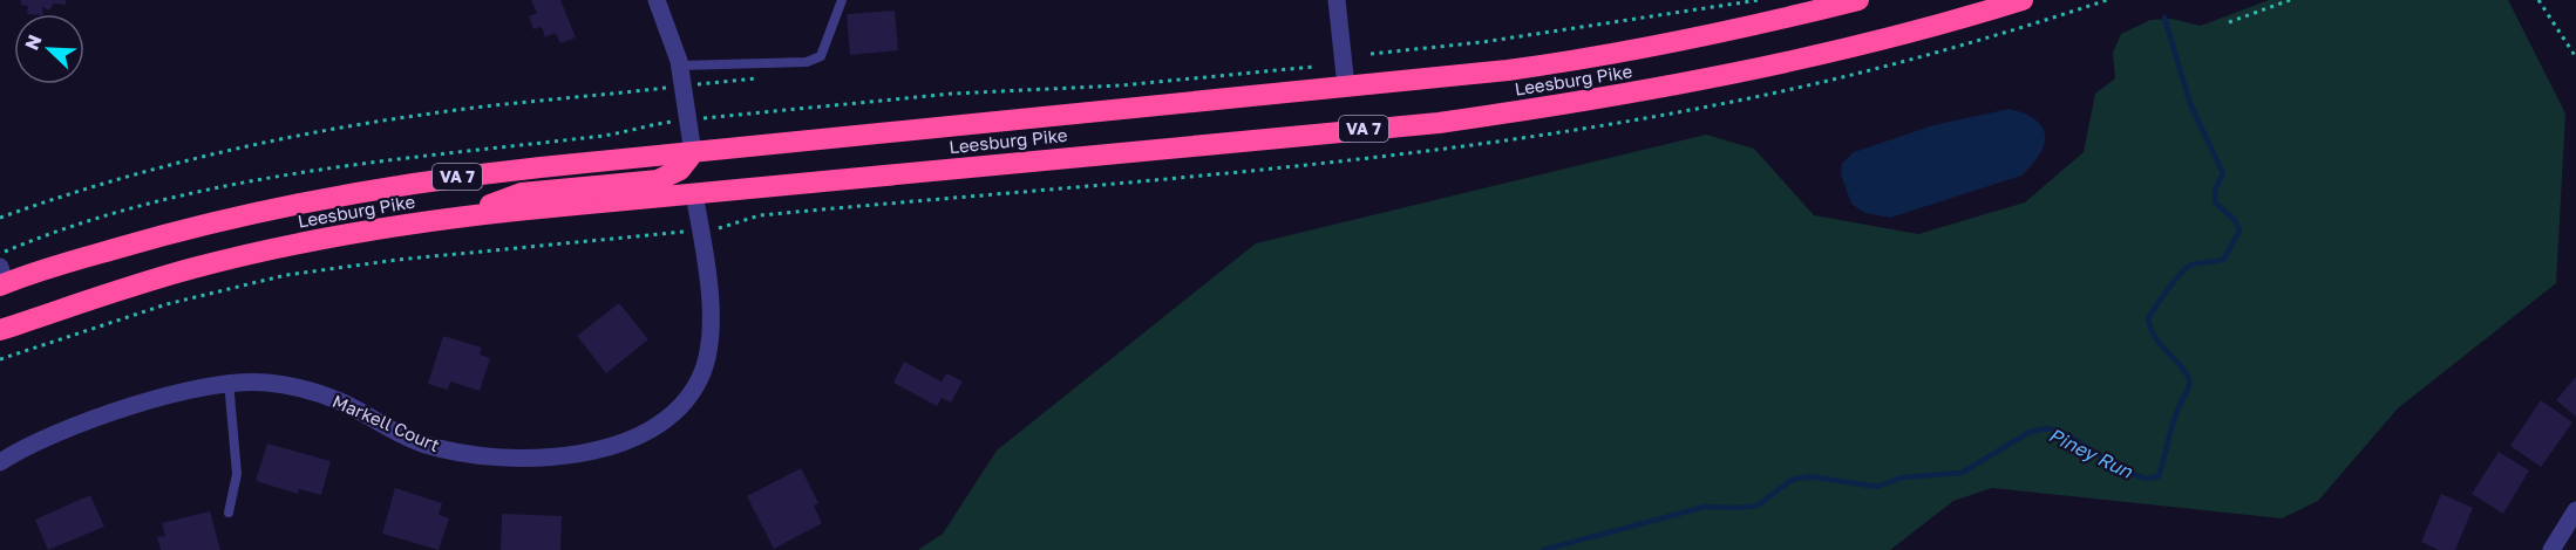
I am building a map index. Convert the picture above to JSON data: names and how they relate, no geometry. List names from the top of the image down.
{
  "streets": {
    "highway": ["Leesburg Pike", "VA 7"],
    "street": ["Markell Court"]
  },
  "crossings": [
    ["Leesburg Pike", "Markell Court"]
  ],
  "water": ["Piney Run"],
  "north": "top left"
}
